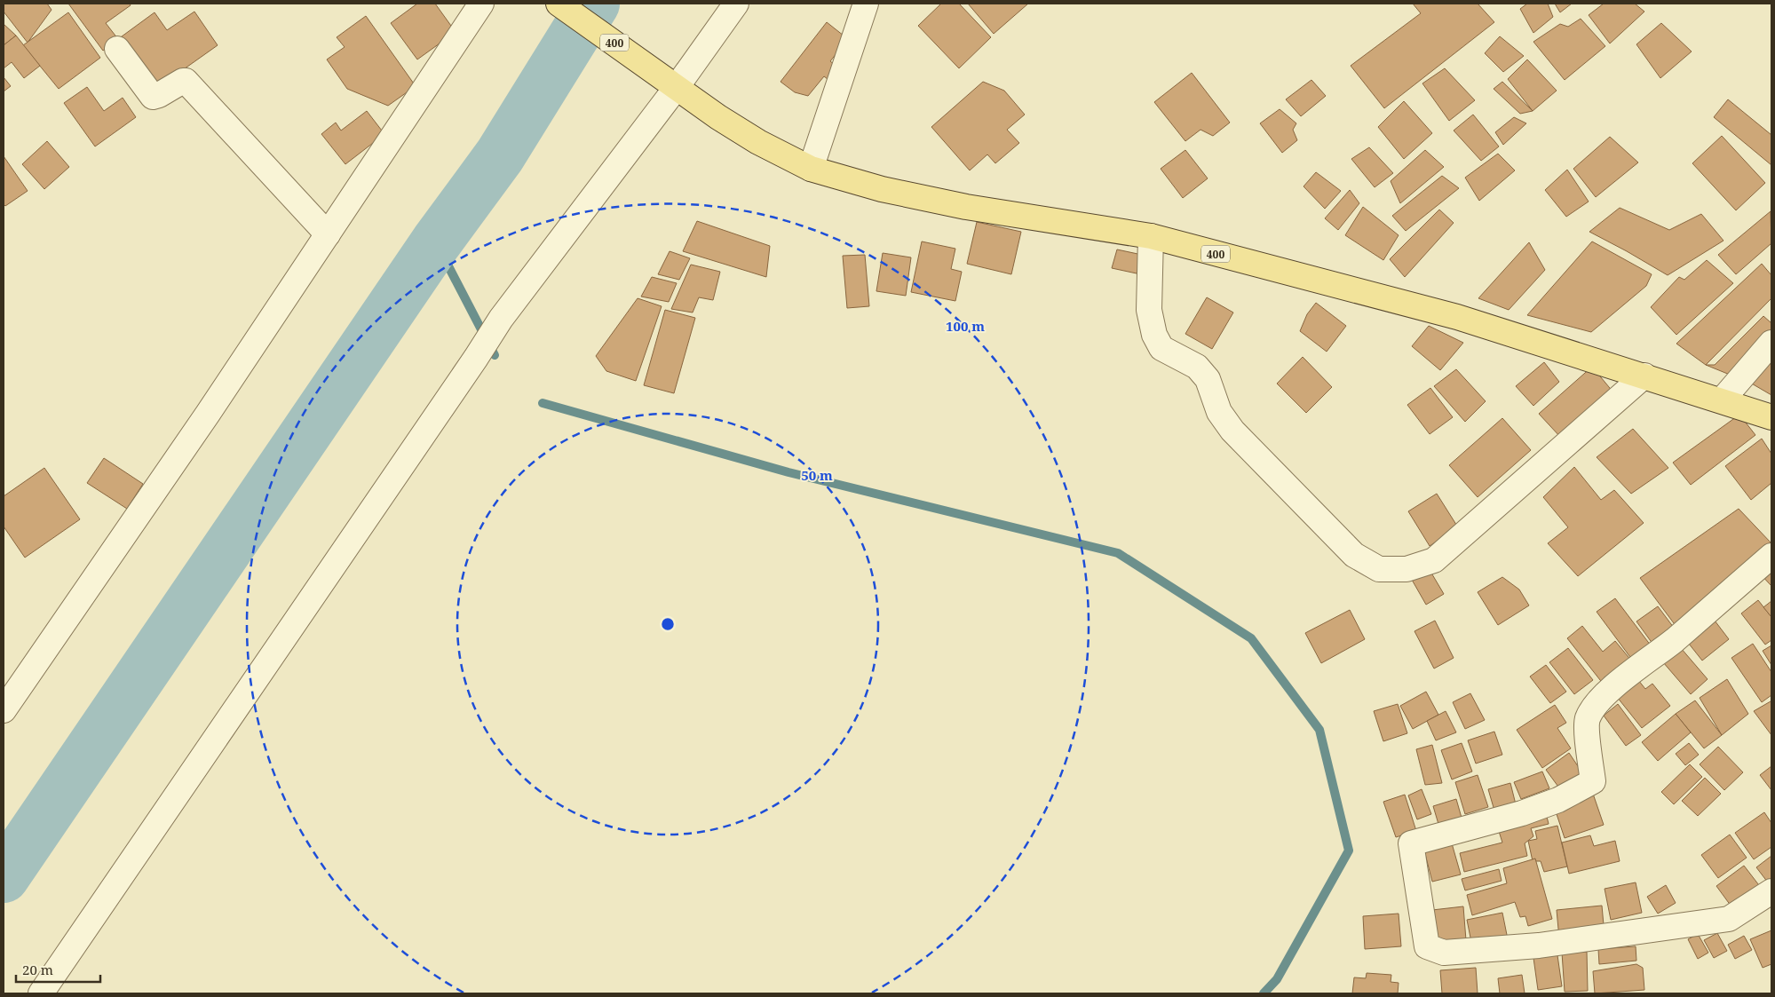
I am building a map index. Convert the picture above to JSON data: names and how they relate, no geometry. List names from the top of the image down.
{
  "streets": {
    "main road": ["400"]
  },
  "scale_bar": "20 m",
  "rings": ["100 m", "50 m"]
}
